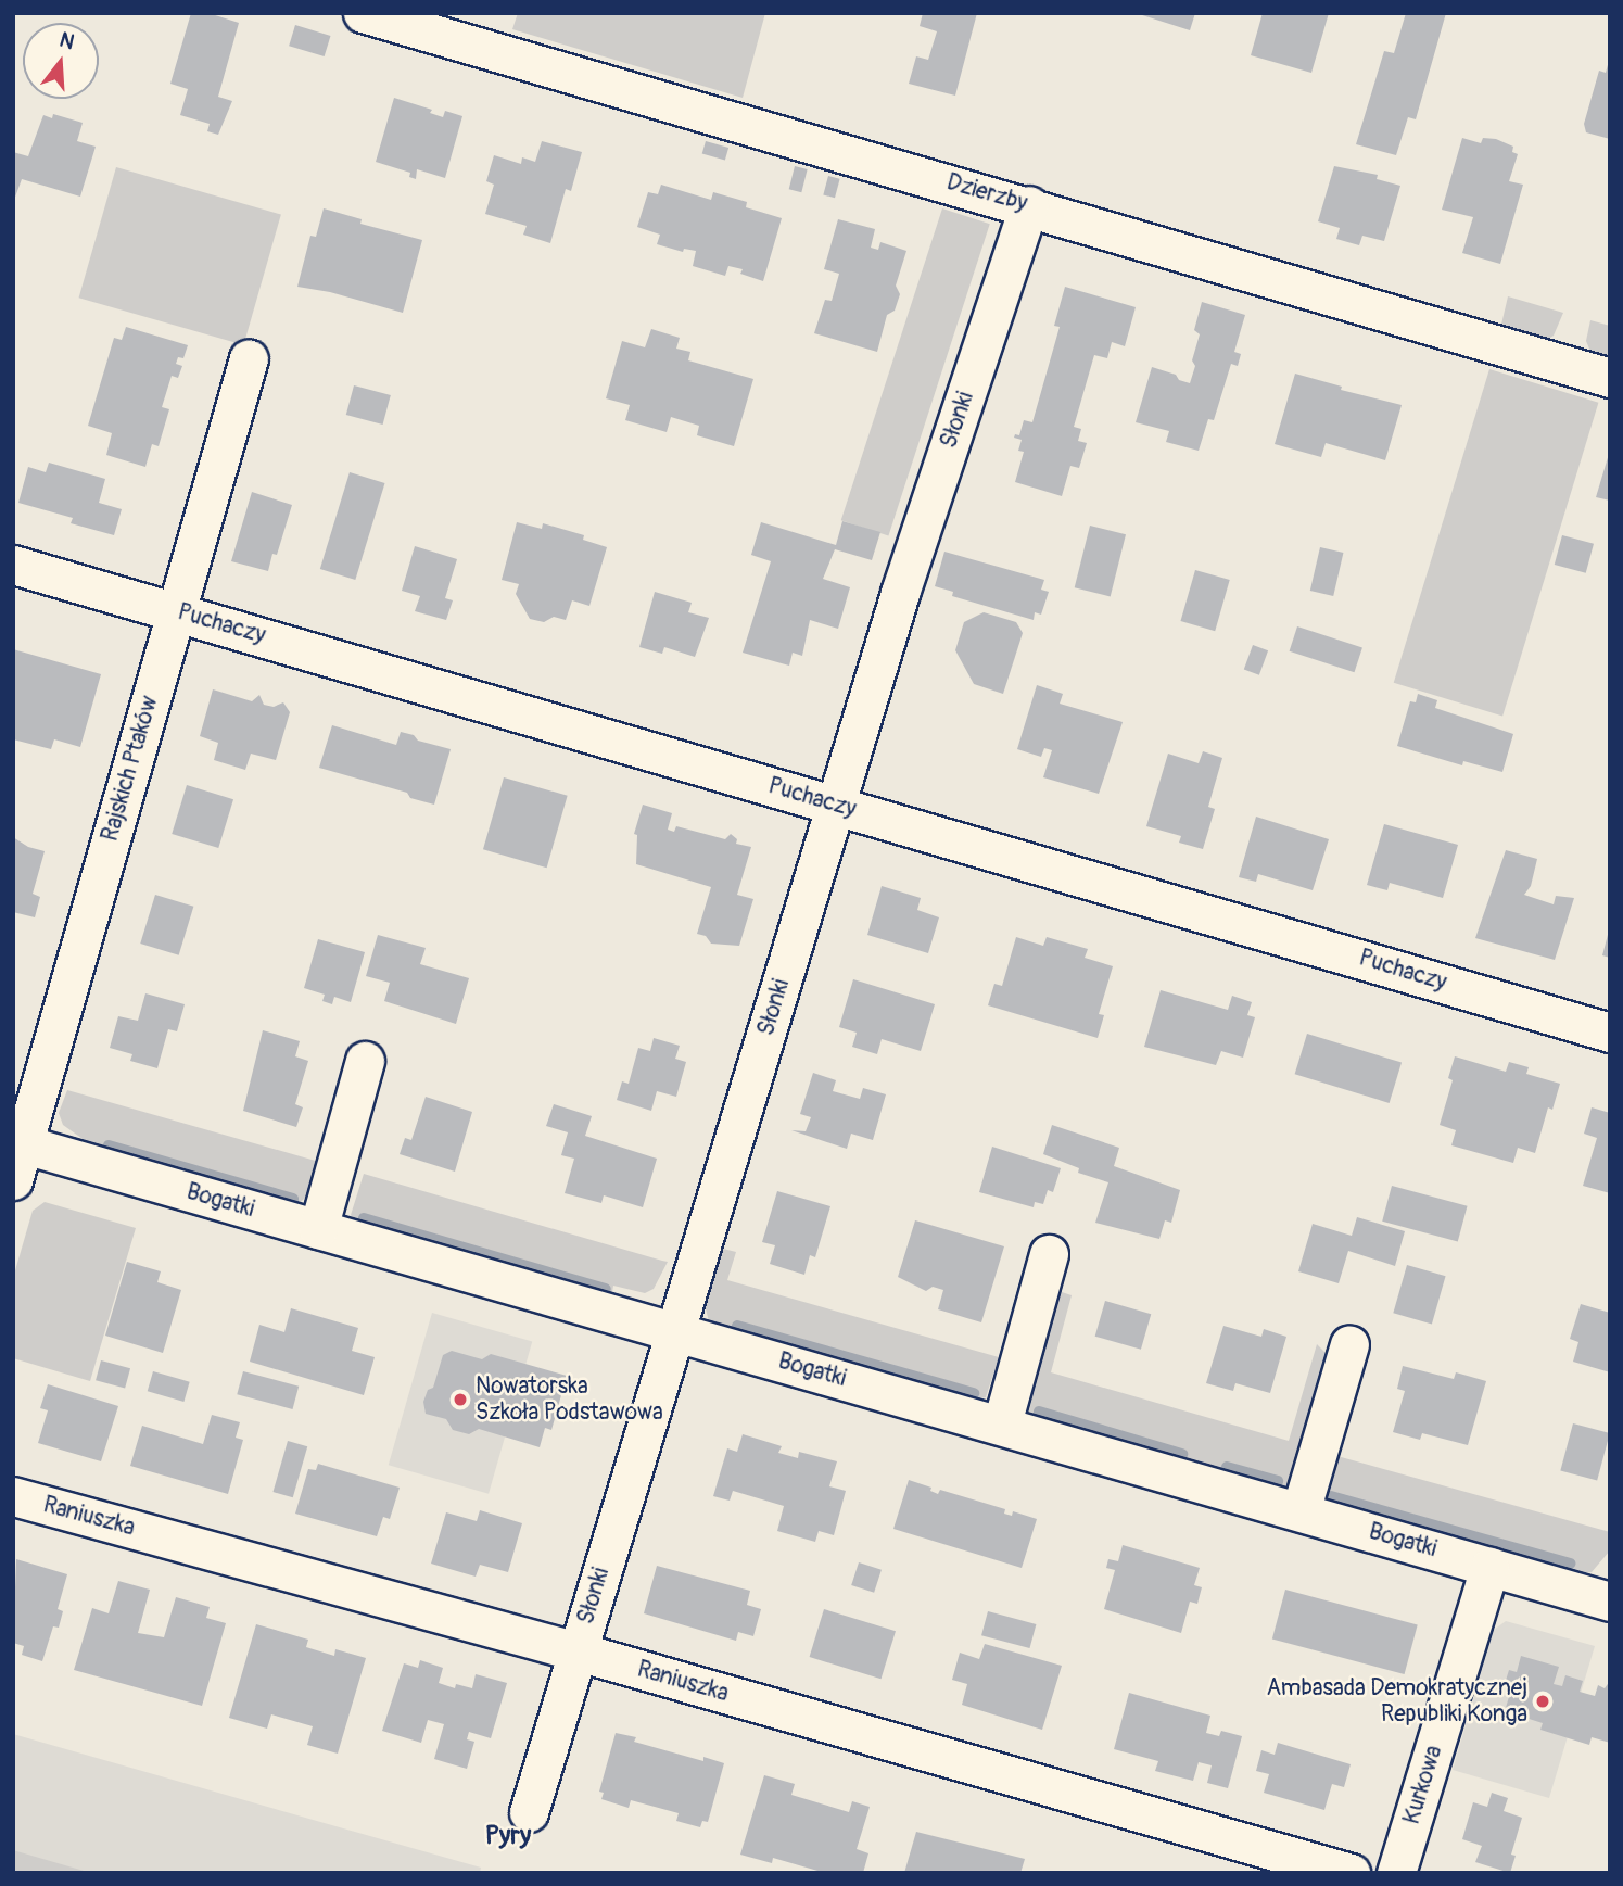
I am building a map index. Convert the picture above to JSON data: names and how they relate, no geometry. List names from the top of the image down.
{
  "streets": {
    "street": [
      "Dzierzby",
      "Słonki",
      "Puchaczy",
      "Rajskich Ptaków",
      "Bogatki",
      "Raniuszka",
      "Kurkowa"
    ]
  },
  "crossings": [
    ["Dzierzby", "Słonki"],
    ["Słonki", "Puchaczy"],
    ["Słonki", "Bogatki"],
    ["Słonki", "Raniuszka"],
    ["Puchaczy", "Rajskich Ptaków"],
    ["Rajskich Ptaków", "Bogatki"],
    ["Bogatki", "Kurkowa"]
  ],
  "districts": ["Pyry"],
  "places": ["Nowatorska Szkoła Podstawowa", "Ambasada Demokratycznej Republiki Konga"],
  "north": "top"
}
